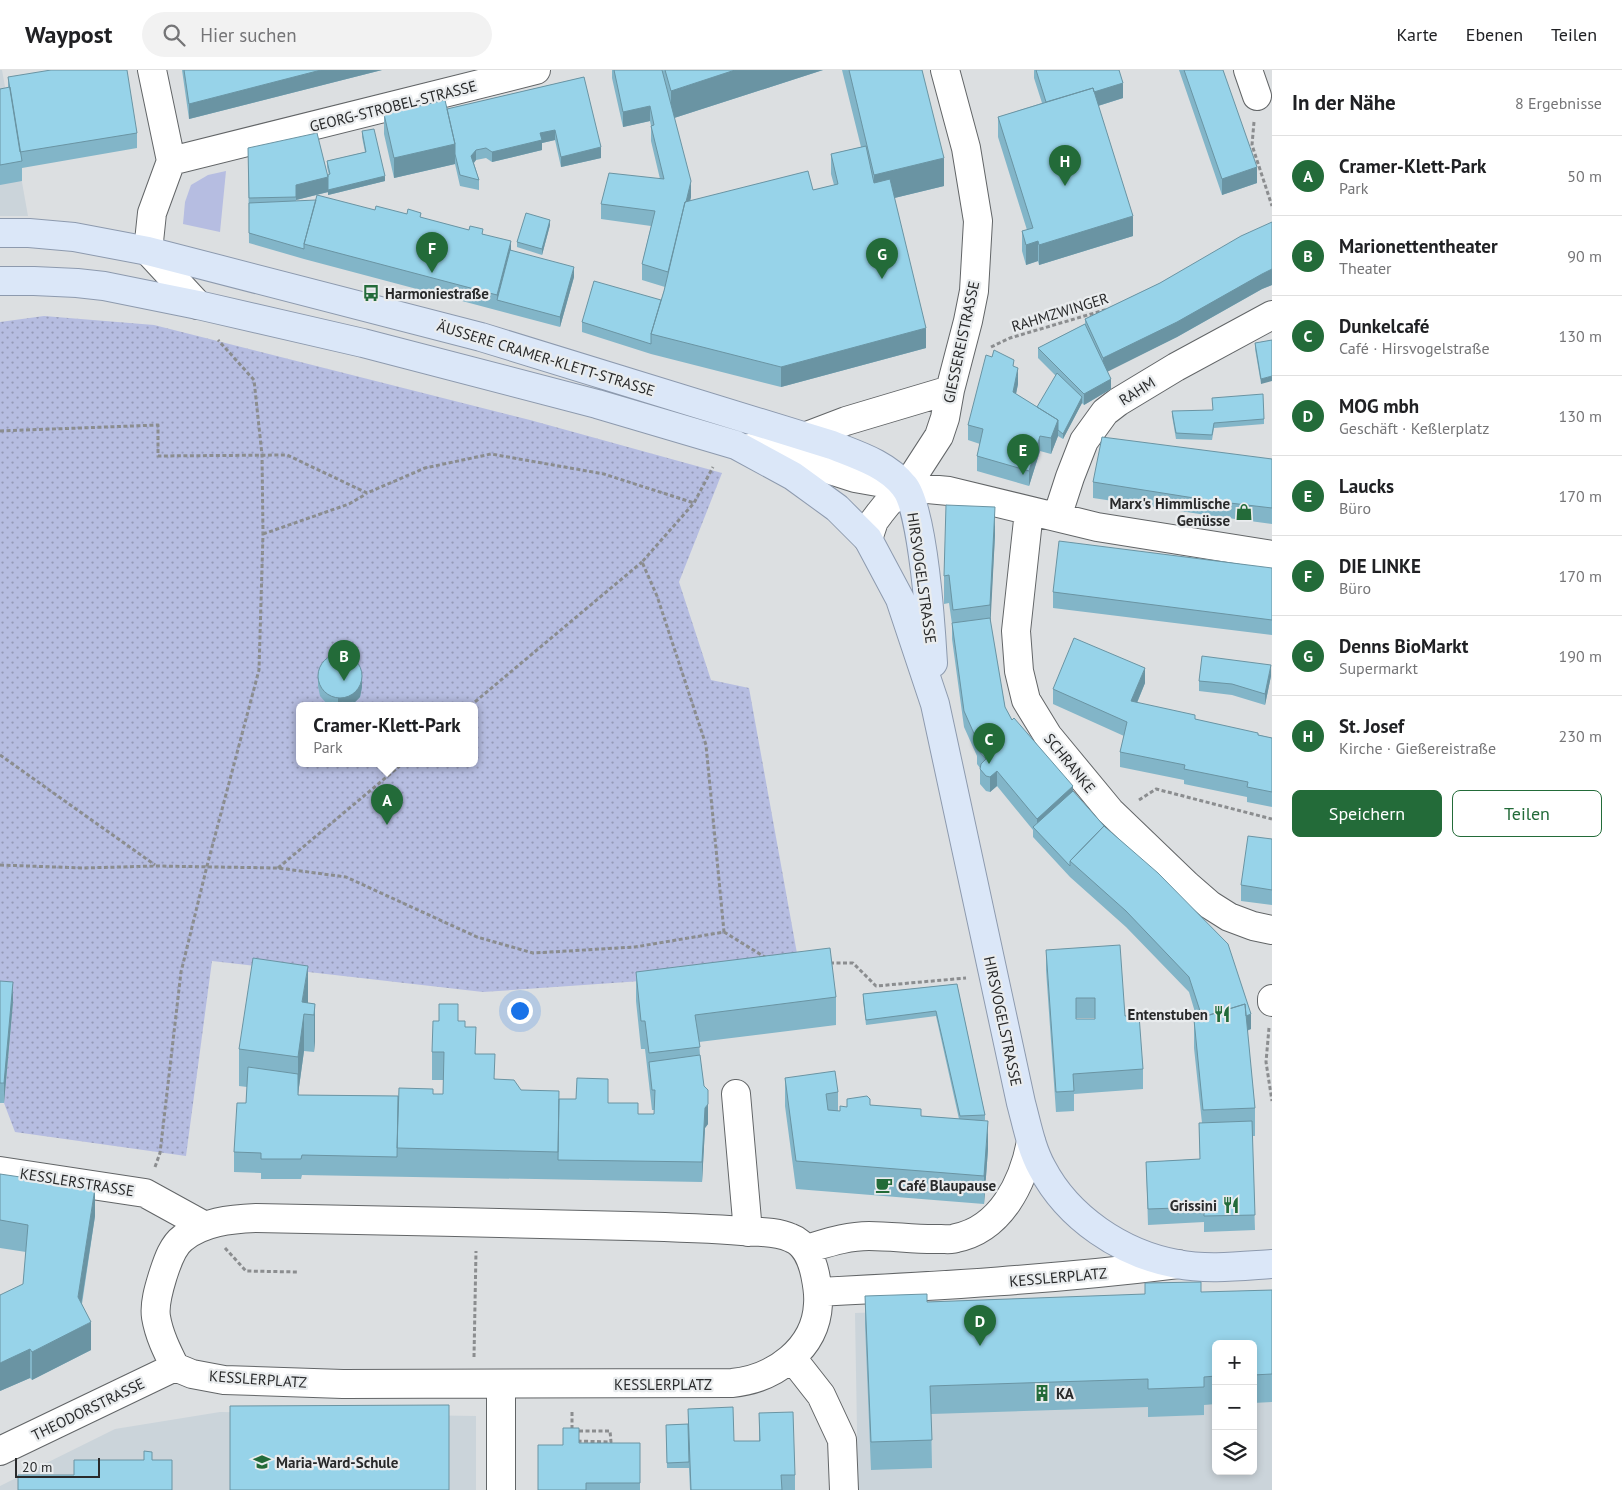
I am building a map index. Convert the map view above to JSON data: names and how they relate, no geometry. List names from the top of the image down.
{
  "streets": {
    "main road": ["ÄUSSERE CRAMER-KLETT-STRASSE", "HIRSVOGELSTRASSE"],
    "street": [
      "GEORG-STROBEL-STRASSE",
      "GIESSEREISTRASSE",
      "RAHM",
      "SCHRANKE",
      "KESSLERSTRASSE",
      "KESSLERPLATZ",
      "THEODORSTRASSE"
    ],
    "path": ["RAHMZWINGER"]
  },
  "crossings": [
    ["RAHMZWINGER", "GIESSEREISTRASSE"],
    ["GIESSEREISTRASSE", "ÄUSSERE CRAMER-KLETT-STRASSE"],
    ["GIESSEREISTRASSE", "HIRSVOGELSTRASSE"],
    ["ÄUSSERE CRAMER-KLETT-STRASSE", "HIRSVOGELSTRASSE"],
    ["HIRSVOGELSTRASSE", "KESSLERPLATZ"],
    ["KESSLERPLATZ", "THEODORSTRASSE"]
  ],
  "places": {
    "bus stop": ["Harmoniestraße"],
    "shop": ["Marx's Himmlische Genüsse"],
    "restaurant": ["Entenstuben", "Grissini"],
    "cafe": ["Café Blaupause"],
    "building": ["KA"],
    "school or university": ["Maria-Ward-Schule"]
  },
  "scale_bar": "20 m",
  "page": {
    "header": "Waypost",
    "search": "Hier suchen",
    "nav": ["Karte", "Ebenen", "Teilen"],
    "heading": ["In der Nähe", "8 Ergebnisse"],
    "list": [
      {
        "mark": "A",
        "name": "Cramer-Klett-Park",
        "note": "Park",
        "value": "50 m"
      },
      {
        "mark": "B",
        "name": "Marionettentheater",
        "note": "Theater",
        "value": "90 m"
      },
      {
        "mark": "C",
        "name": "Dunkelcafé",
        "note": "Café · Hirsvogelstraße",
        "value": "130 m"
      },
      {
        "mark": "D",
        "name": "MOG mbh",
        "note": "Geschäft · Keßlerplatz",
        "value": "130 m"
      },
      {
        "mark": "E",
        "name": "Laucks",
        "note": "Büro",
        "value": "170 m"
      },
      {
        "mark": "F",
        "name": "DIE LINKE",
        "note": "Büro",
        "value": "170 m"
      },
      {
        "mark": "G",
        "name": "Denns BioMarkt",
        "note": "Supermarkt",
        "value": "190 m"
      },
      {
        "mark": "H",
        "name": "St. Josef",
        "note": "Kirche · Gießereistraße",
        "value": "230 m"
      }
    ],
    "pins": [
      "H",
      "F",
      "G",
      "E",
      "B",
      "C",
      "A",
      "D"
    ],
    "popup": ["Cramer-Klett-Park", "Park"],
    "buttons": ["Speichern", "Teilen"],
    "map_buttons": ["+", "−"],
    "scale": "20 m"
  }
}
